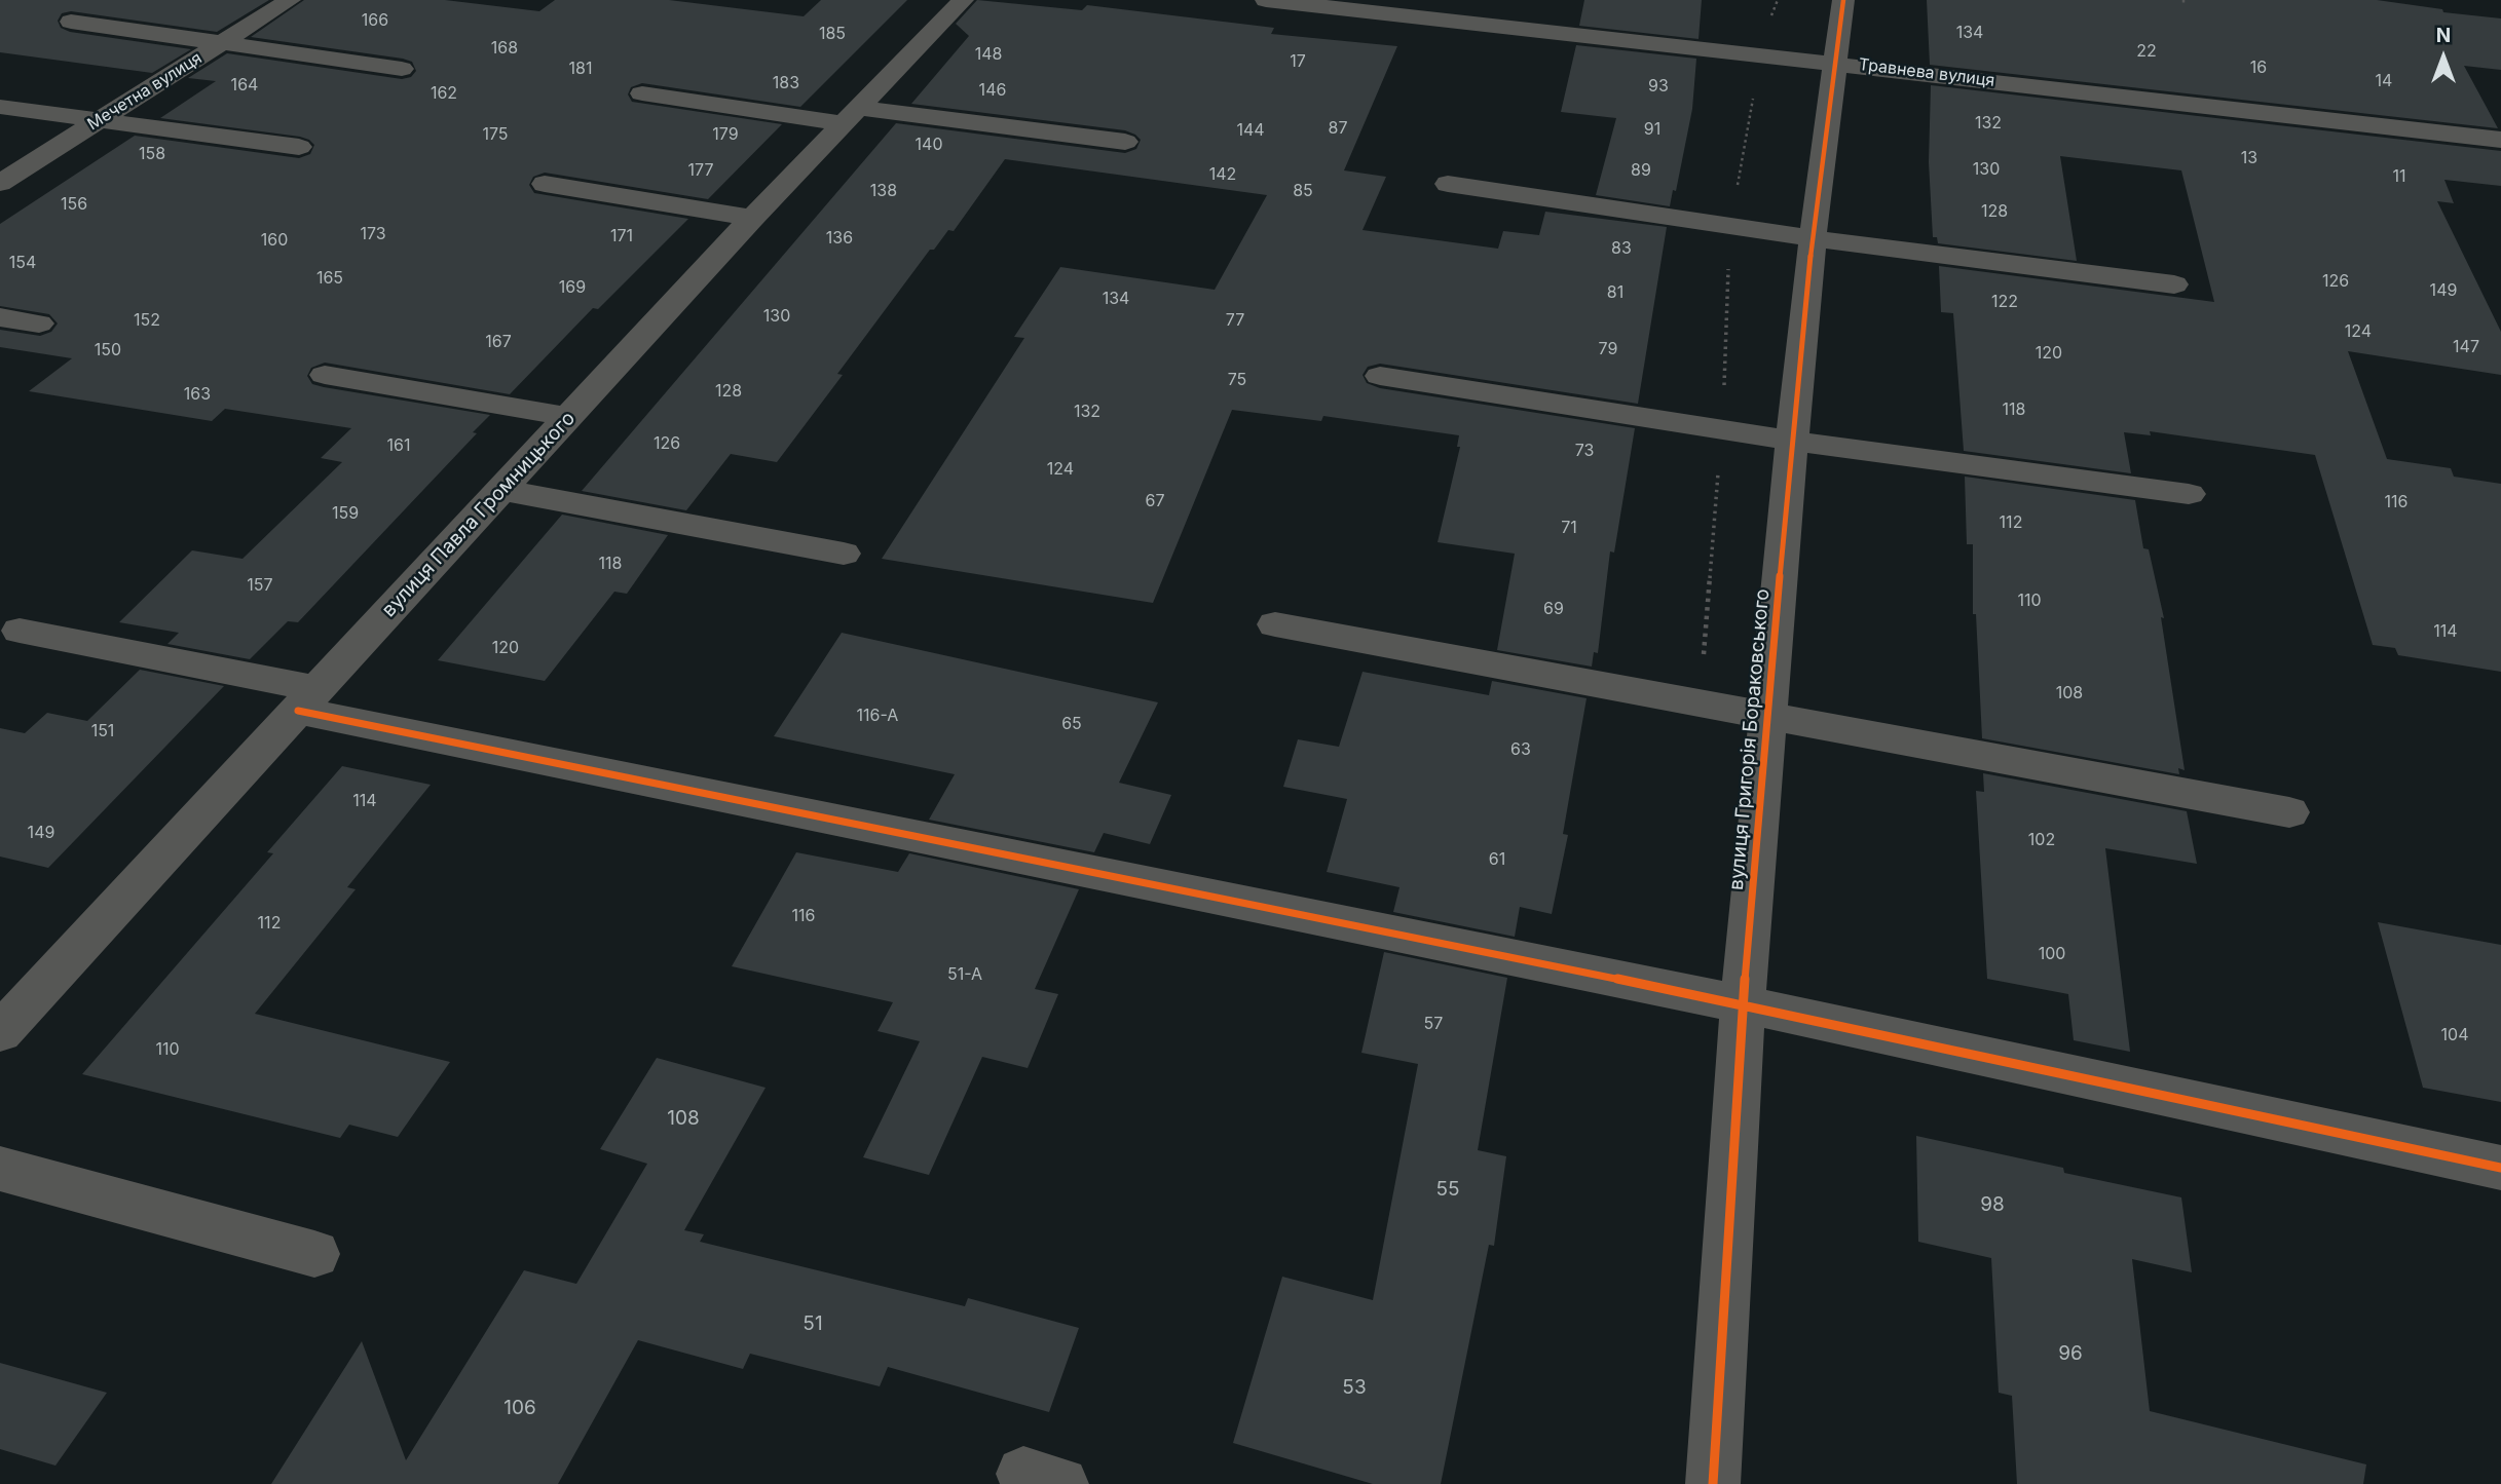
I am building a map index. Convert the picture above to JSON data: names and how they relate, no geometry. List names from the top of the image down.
{
  "streets": {
    "street": [
      "Травнева вулиця",
      "Мечетна вулиця",
      "вулиця Павла Громницького",
      "вулиця Григорія Бораковського"
    ]
  },
  "crossings": [
    ["Травнева вулиця", "вулиця Григорія Бораковського"]
  ],
  "house_numbers": [
    "166",
    "134",
    "185",
    "168",
    "22",
    "148",
    "17",
    "16",
    "181",
    "14",
    "183",
    "164",
    "93",
    "146",
    "162",
    "132",
    "87",
    "91",
    "144",
    "175",
    "179",
    "140",
    "158",
    "13",
    "130",
    "177",
    "89",
    "142",
    "11",
    "138",
    "85",
    "156",
    "128",
    "173",
    "171",
    "136",
    "160",
    "83",
    "154",
    "165",
    "126",
    "169",
    "149",
    "81",
    "134",
    "122",
    "130",
    "152",
    "77",
    "124",
    "167",
    "147",
    "79",
    "150",
    "120",
    "75",
    "128",
    "163",
    "118",
    "132",
    "126",
    "161",
    "73",
    "124",
    "67",
    "116",
    "159",
    "112",
    "71",
    "118",
    "157",
    "110",
    "69",
    "114",
    "120",
    "108",
    "116-А",
    "65",
    "151",
    "63",
    "114",
    "149",
    "102",
    "61",
    "116",
    "112",
    "100",
    "51-А",
    "57",
    "104",
    "110",
    "108",
    "55",
    "98",
    "51",
    "96",
    "53",
    "106"
  ],
  "north": "top"
}
